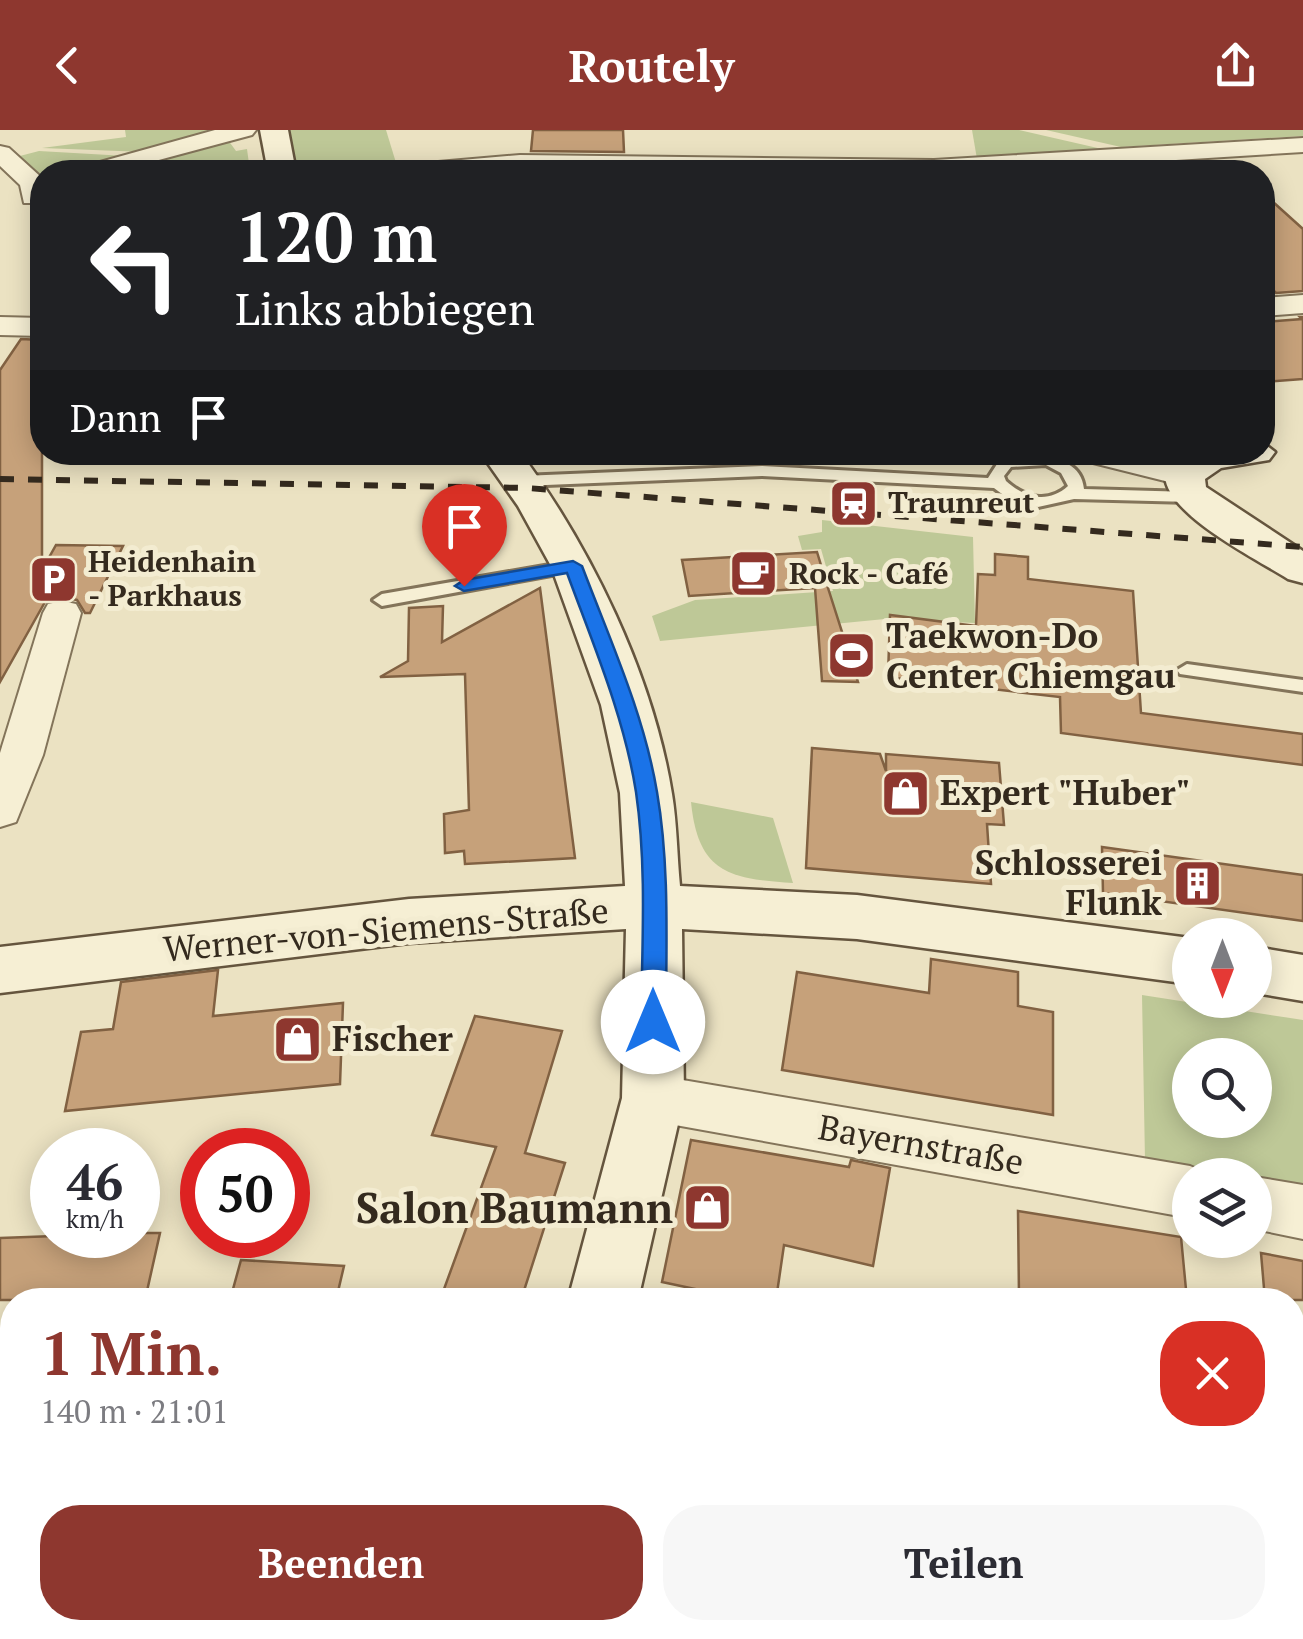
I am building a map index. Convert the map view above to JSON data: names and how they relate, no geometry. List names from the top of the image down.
{
  "streets": {
    "street": ["Werner-von-Siemens-Straße", "Bayernstraße"]
  },
  "places": {
    "station": ["Traunreut"],
    "cafe": ["Rock - Café"],
    "parking": ["Heidenhain - Parkhaus"],
    "sports": ["Taekwon-Do Center Chiemgau"],
    "shop": ["Expert \"Huber\"", "Fischer", "Salon Baumann"],
    "building": ["Schlosserei Flunk"]
  },
  "north": "bottom",
  "page": {
    "header": "Routely",
    "turn": ["120 m", "Links abbiegen"],
    "then": "Dann",
    "speed": "46 km/h",
    "limit": "50",
    "heading": ["1 Min.", "140 m · 21:01"],
    "buttons": ["Beenden", "Teilen"]
  }
}
